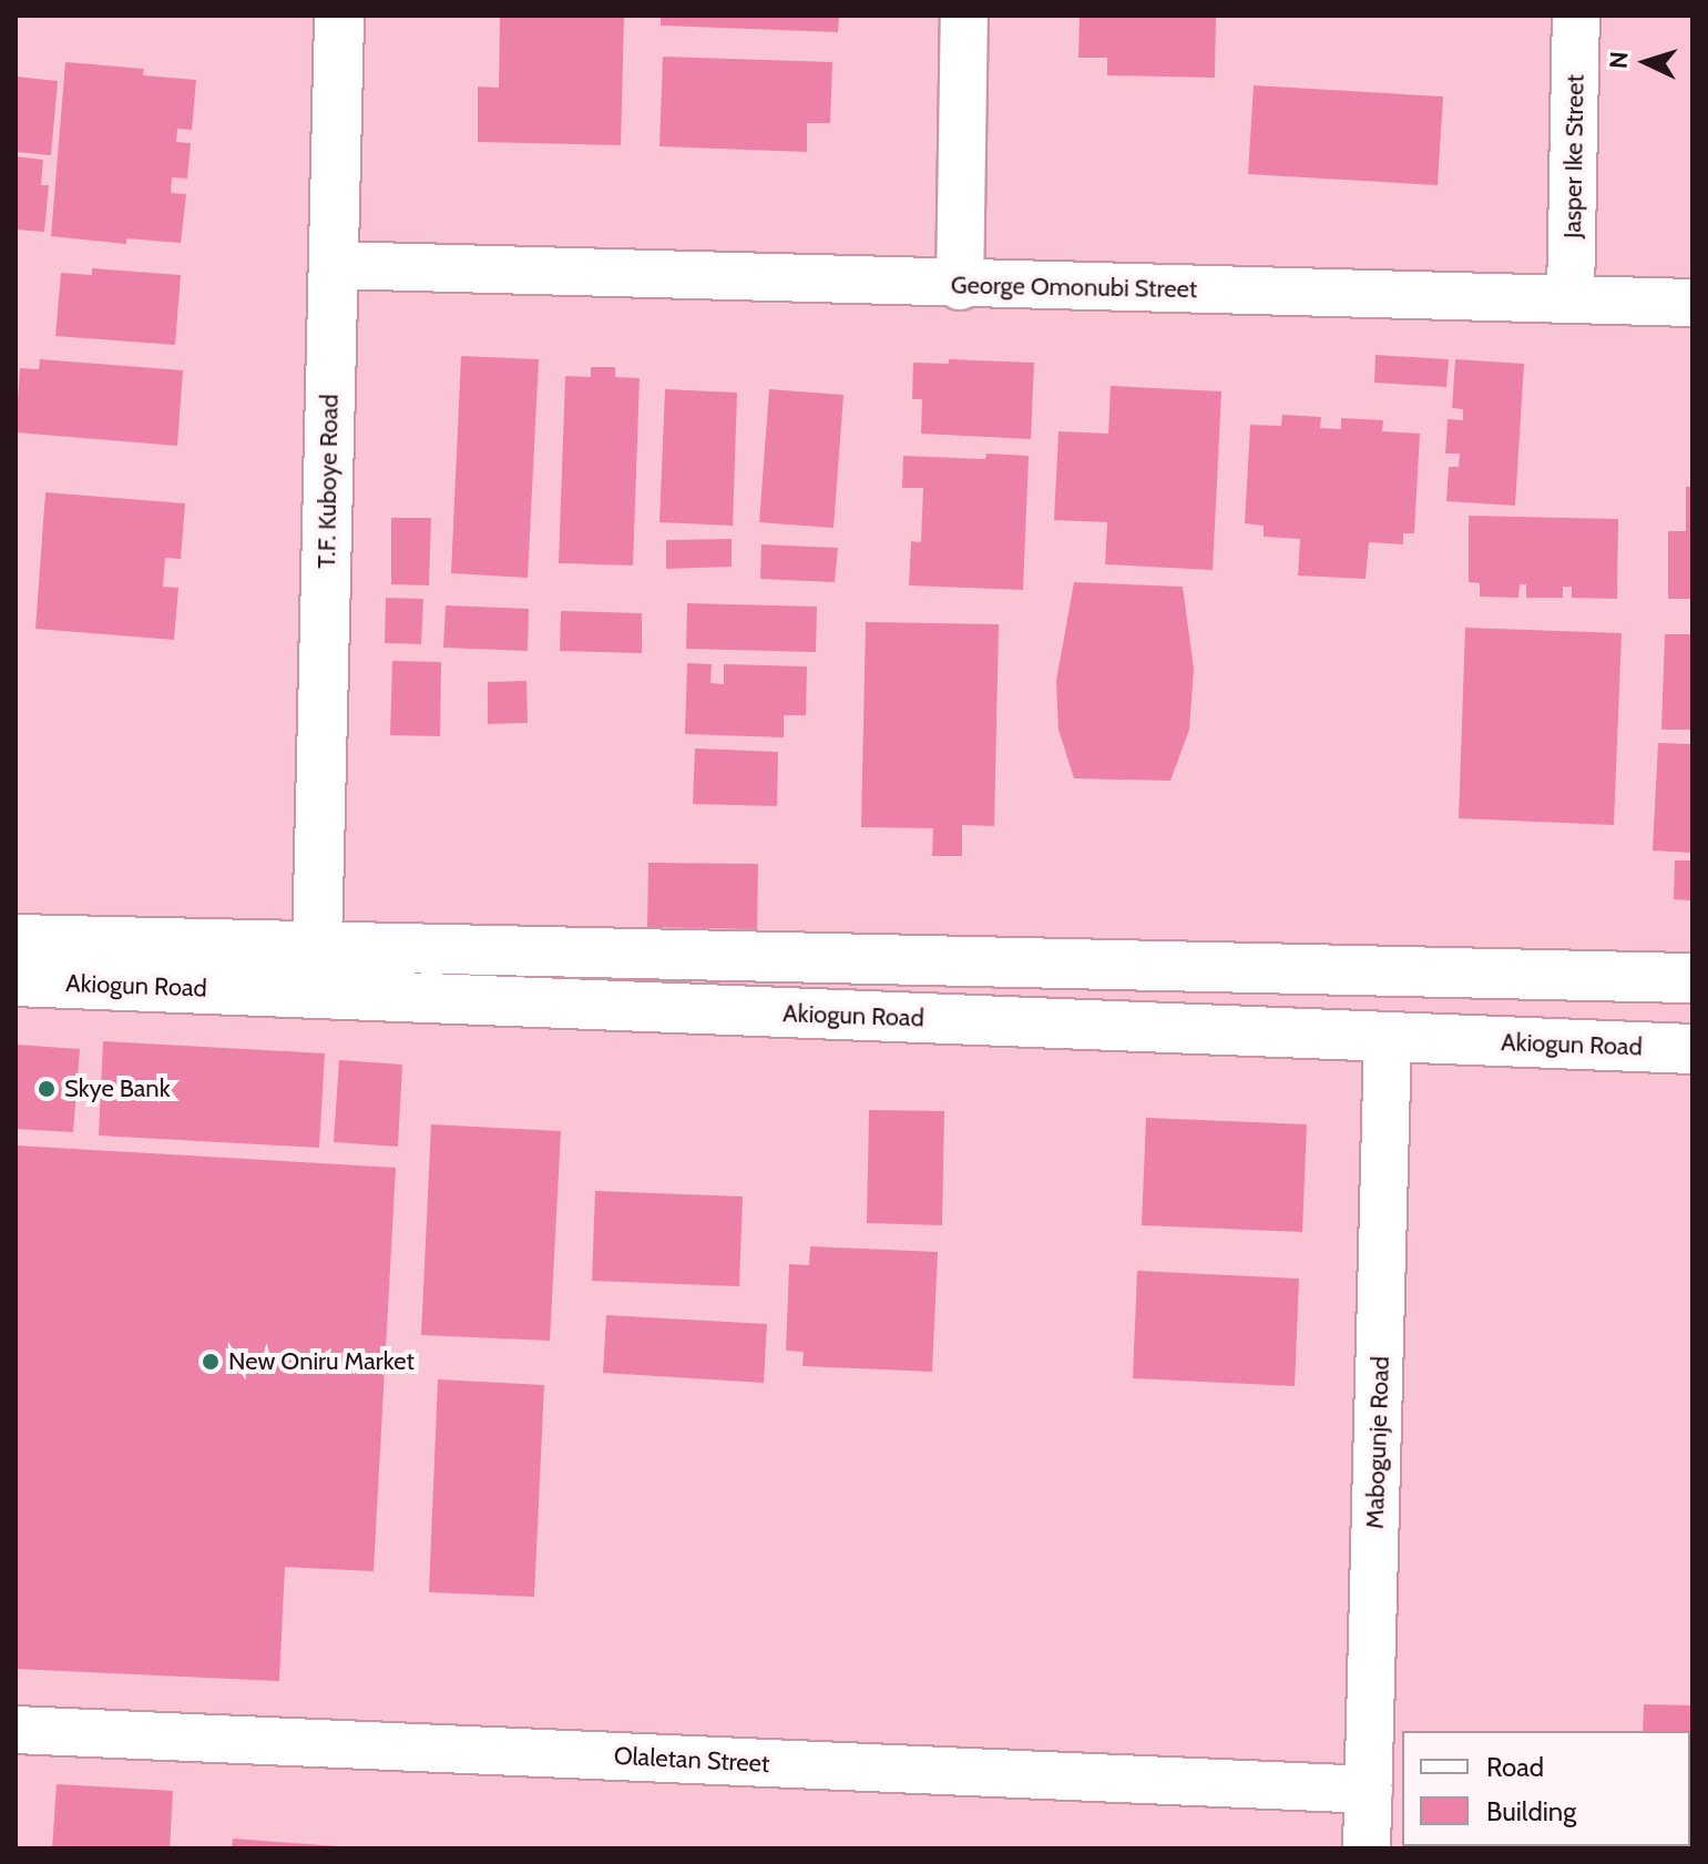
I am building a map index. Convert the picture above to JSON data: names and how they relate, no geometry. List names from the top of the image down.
{
  "streets": {
    "street": [
      "Jasper Ike Street",
      "George Omonubi Street",
      "T.F. Kuboye Road",
      "Akiogun Road",
      "Mabogunje Road",
      "Olaletan Street"
    ]
  },
  "crossings": [
    ["Jasper Ike Street", "George Omonubi Street"],
    ["George Omonubi Street", "T.F. Kuboye Road"],
    ["Akiogun Road", "Mabogunje Road"],
    ["Mabogunje Road", "Olaletan Street"]
  ],
  "places": ["Skye Bank", "New Oniru Market"],
  "legend": ["Road", "Building"],
  "north": "left"
}
